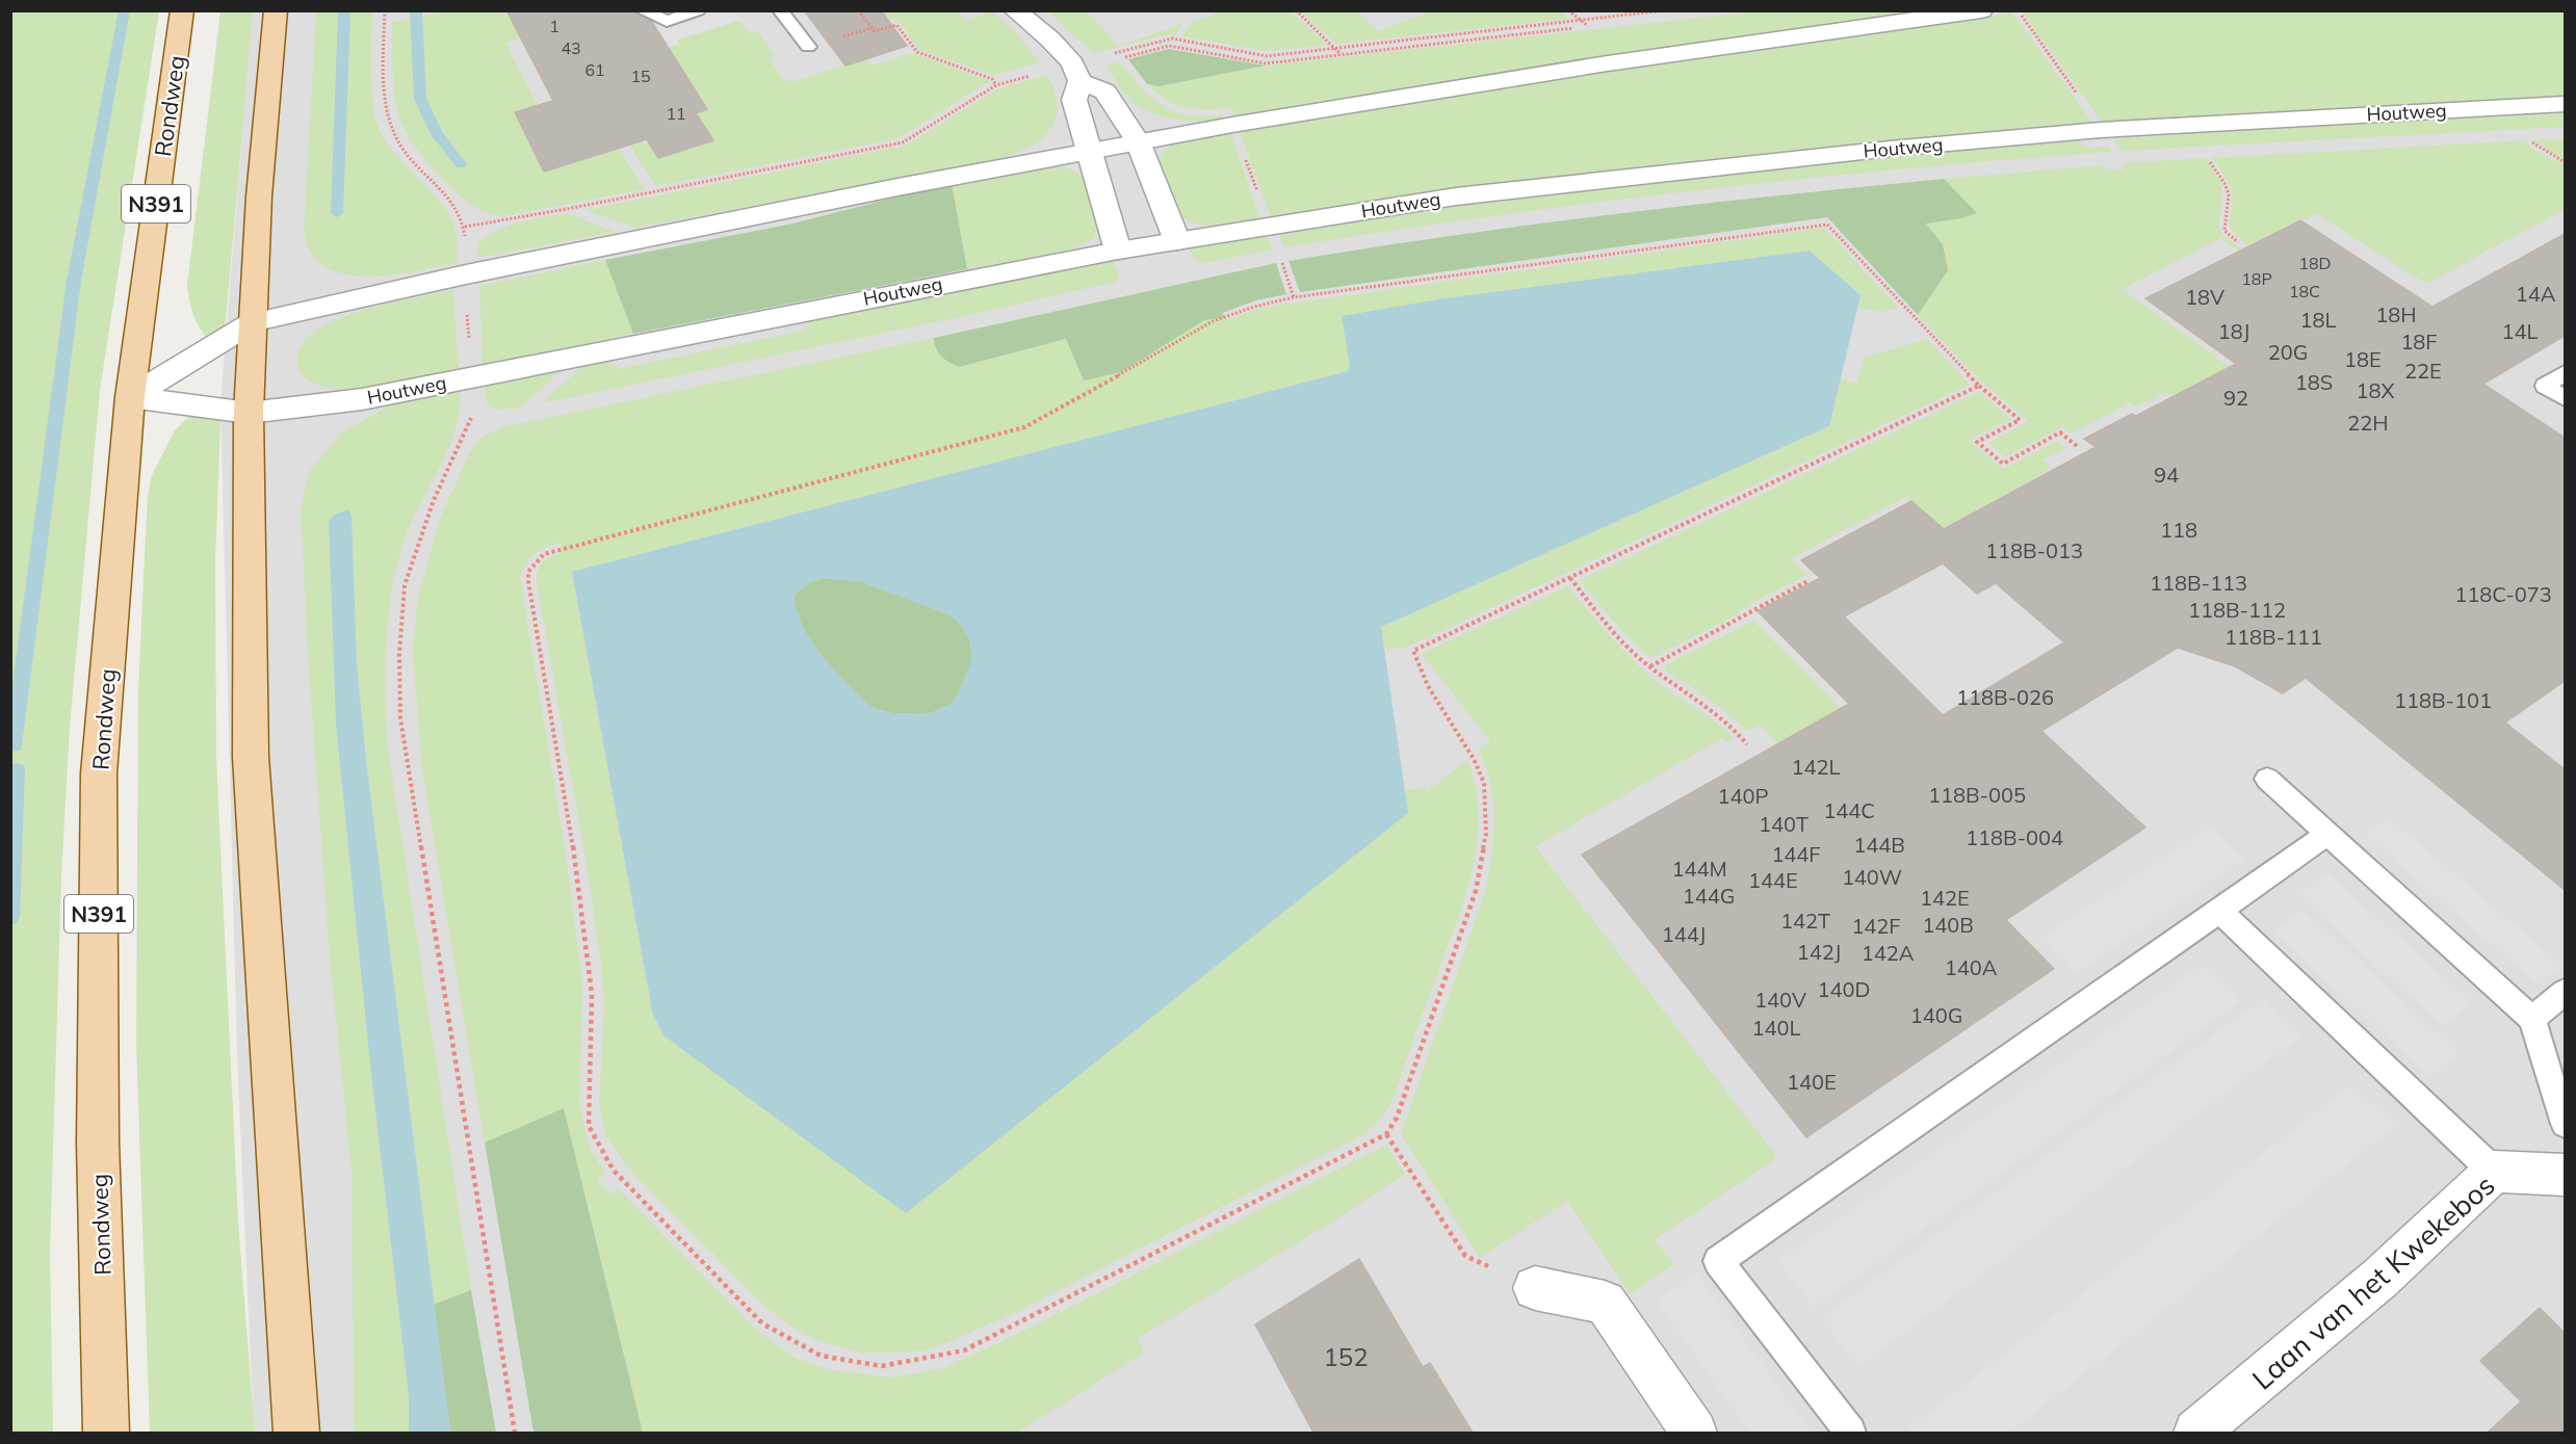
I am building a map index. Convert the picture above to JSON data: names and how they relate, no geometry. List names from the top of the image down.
{
  "streets": {
    "main road": ["Rondweg", "N391"],
    "street": ["Houtweg", "Laan van het Kwekebos"]
  },
  "crossings": [
    ["Rondweg", "Houtweg"]
  ],
  "house_numbers": [
    "1",
    "43",
    "61",
    "15",
    "11",
    "18D",
    "18P",
    "18C",
    "14A",
    "18V",
    "18H",
    "18L",
    "18J",
    "14L",
    "18F",
    "20G",
    "18E",
    "22E",
    "18S",
    "18X",
    "92",
    "22H",
    "94",
    "118",
    "118B-013",
    "118B-113",
    "118C-073",
    "118B-112",
    "118B-111",
    "118B-026",
    "118B-101",
    "142L",
    "118B-005",
    "140P",
    "144C",
    "140T",
    "118B-004",
    "144B",
    "144F",
    "144M",
    "140W",
    "144E",
    "144G",
    "142E",
    "142T",
    "140B",
    "142F",
    "144J",
    "142J",
    "142A",
    "140A",
    "140D",
    "140V",
    "140G",
    "140L",
    "140E",
    "152"
  ]
}
